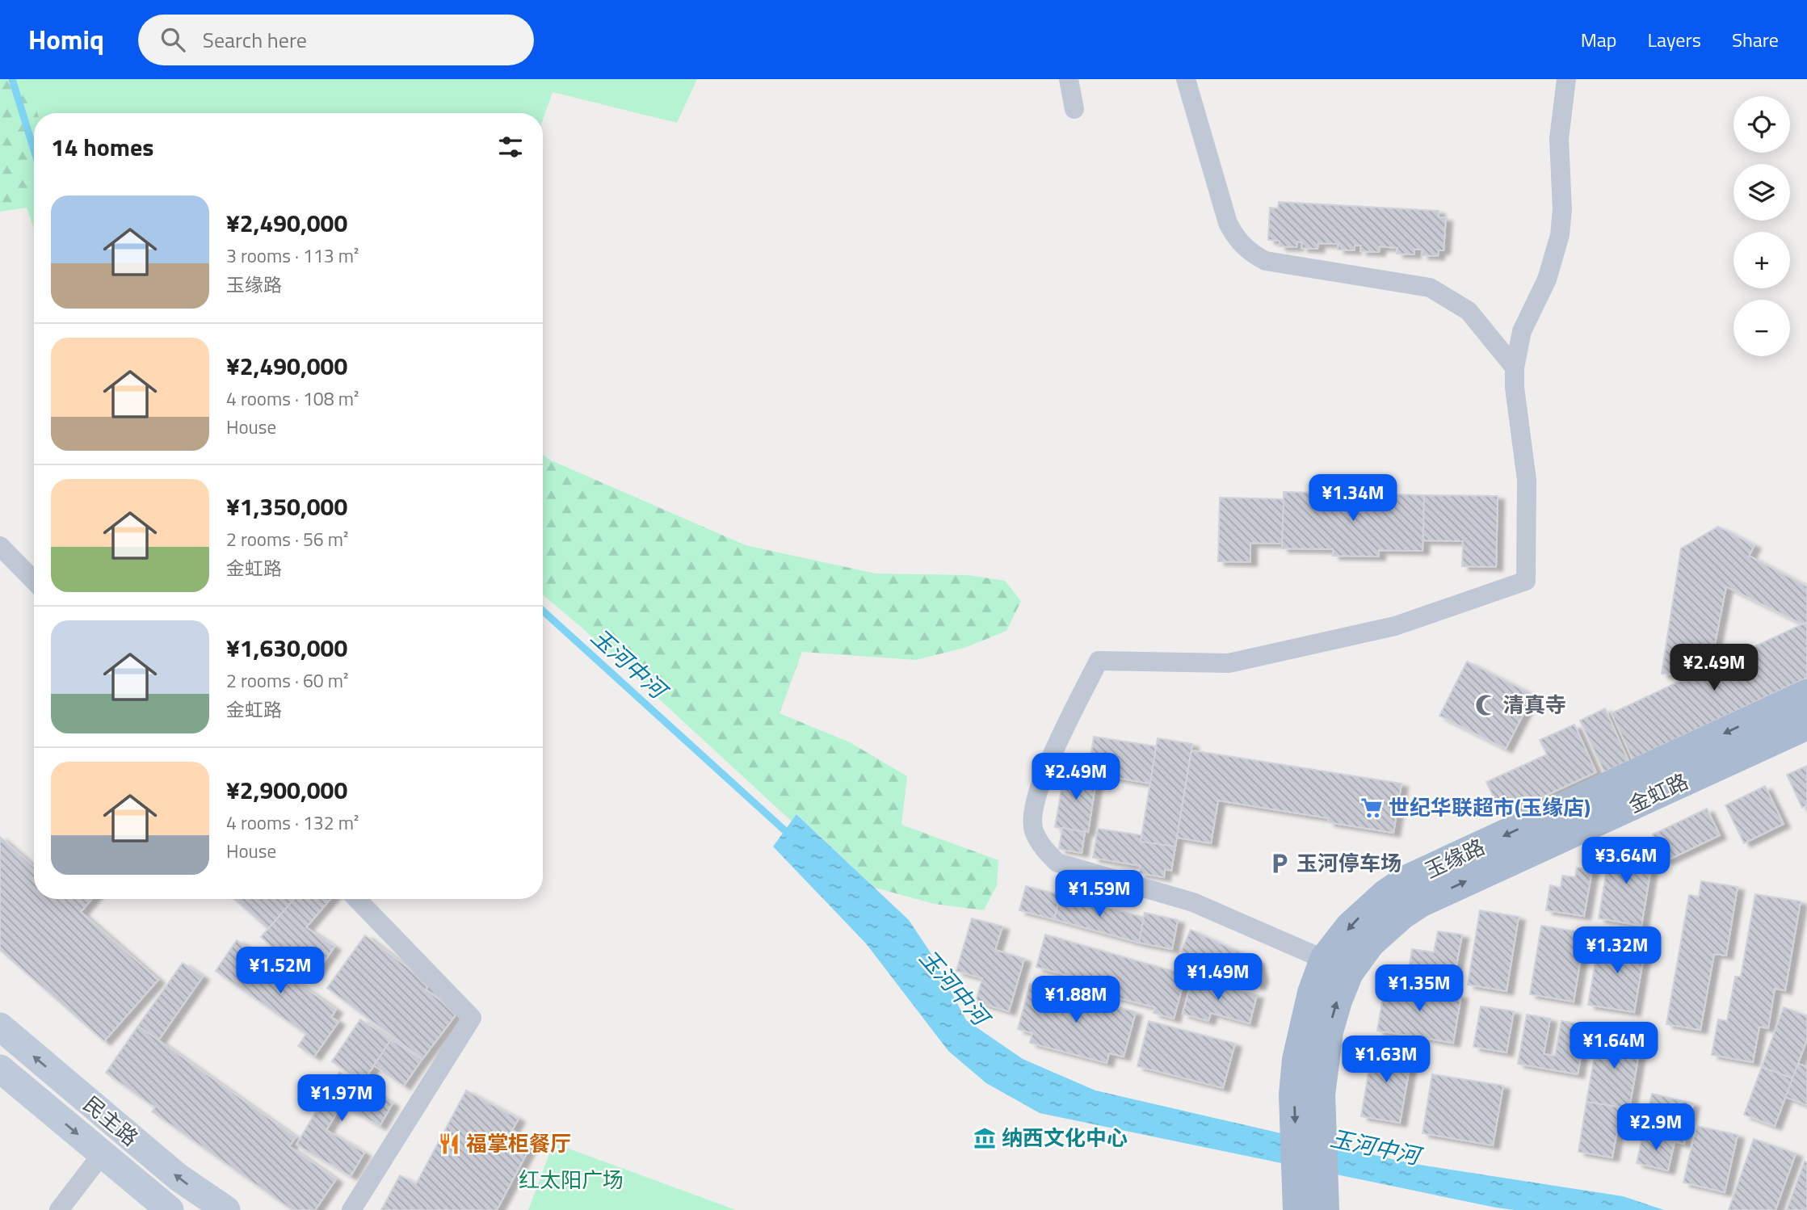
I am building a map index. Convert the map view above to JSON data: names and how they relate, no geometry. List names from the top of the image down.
{
  "streets": {
    "main road": ["金虹路", "玉缘路", "民主路"]
  },
  "crossings": [
    ["金虹路", "玉缘路"]
  ],
  "one_way": ["金虹路", "玉缘路"],
  "water": ["玉河中河"],
  "parks": ["红太阳广场"],
  "places": {
    "mosque": ["清真寺"],
    "supermarket": ["世纪华联超市(玉缘店)"],
    "parking": ["玉河停车场"],
    "museum": ["纳西文化中心"],
    "restaurant": ["福掌柜餐厅"]
  },
  "page": {
    "header": "Homiq",
    "search": "Search here",
    "nav": ["Map", "Layers", "Share"],
    "map_buttons": ["+", "−"],
    "heading": "14 homes",
    "list": [
      {
        "name": "¥2,490,000",
        "note": "3 rooms · 113 m² · 玉缘路"
      },
      {
        "name": "¥2,490,000",
        "note": "4 rooms · 108 m² · House"
      },
      {
        "name": "¥1,350,000",
        "note": "2 rooms · 56 m² · 金虹路"
      },
      {
        "name": "¥1,630,000",
        "note": "2 rooms · 60 m² · 金虹路"
      },
      {
        "name": "¥2,900,000",
        "note": "4 rooms · 132 m² · House"
      }
    ],
    "price": [
      "¥1.34M",
      "¥2.49M",
      "¥2.49M",
      "¥3.64M",
      "¥1.59M",
      "¥1.32M",
      "¥1.52M",
      "¥1.49M",
      "¥1.35M",
      "¥1.88M",
      "¥1.64M",
      "¥1.63M",
      "¥1.97M",
      "¥2.9M"
    ]
  }
}
